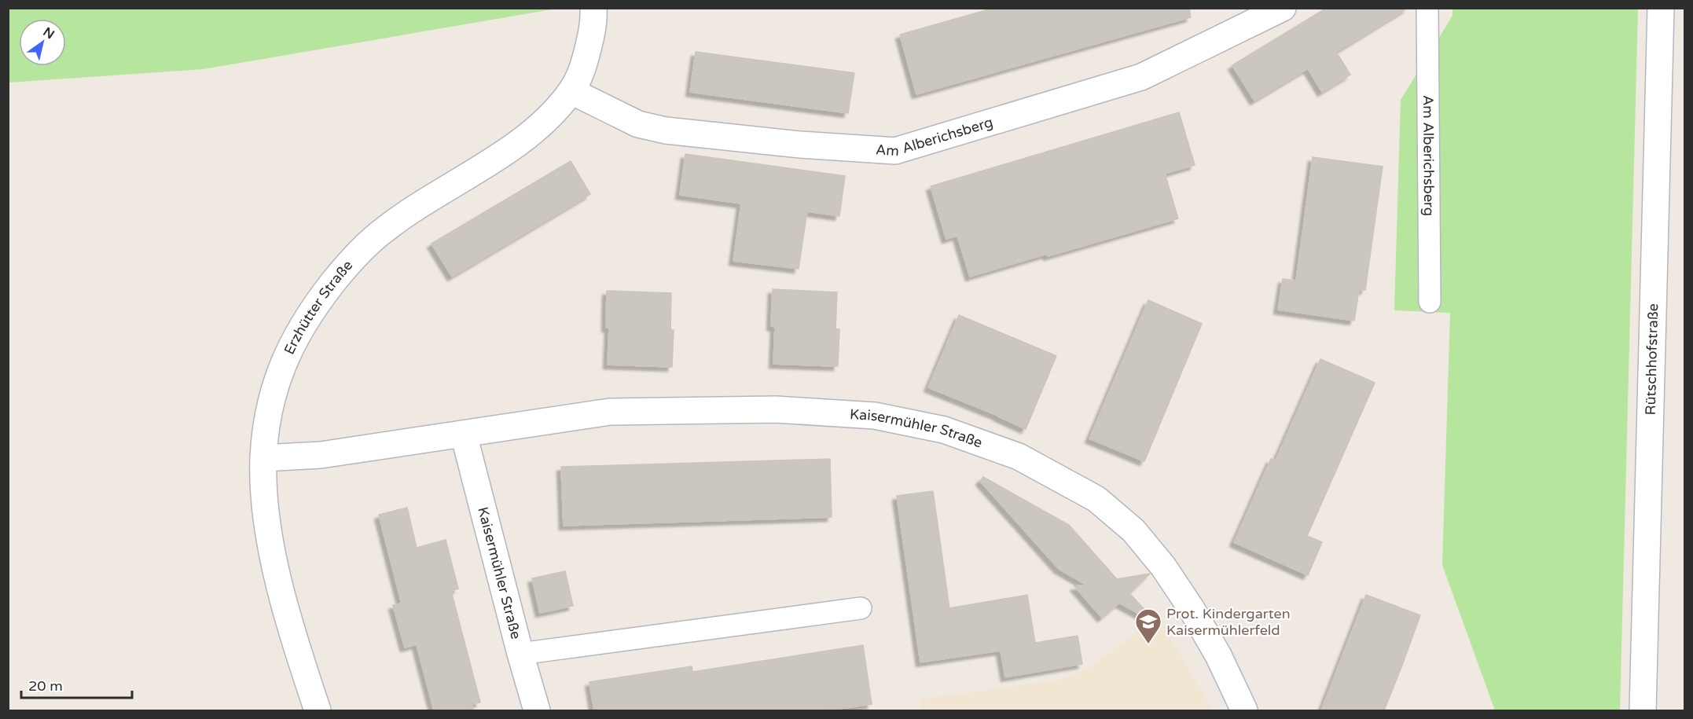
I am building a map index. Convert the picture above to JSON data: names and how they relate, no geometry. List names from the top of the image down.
{
  "streets": {
    "street": [
      "Am Alberichsberg",
      "Erzhütter Straße",
      "Rütschhofstraße",
      "Kaisermühler Straße"
    ]
  },
  "crossings": [
    ["Am Alberichsberg", "Erzhütter Straße"],
    ["Erzhütter Straße", "Kaisermühler Straße"]
  ],
  "places": {
    "school or university": ["Prot. Kindergarten Kaisermühlerfeld"]
  },
  "scale_bar": "20 m",
  "north": "top right"
}
